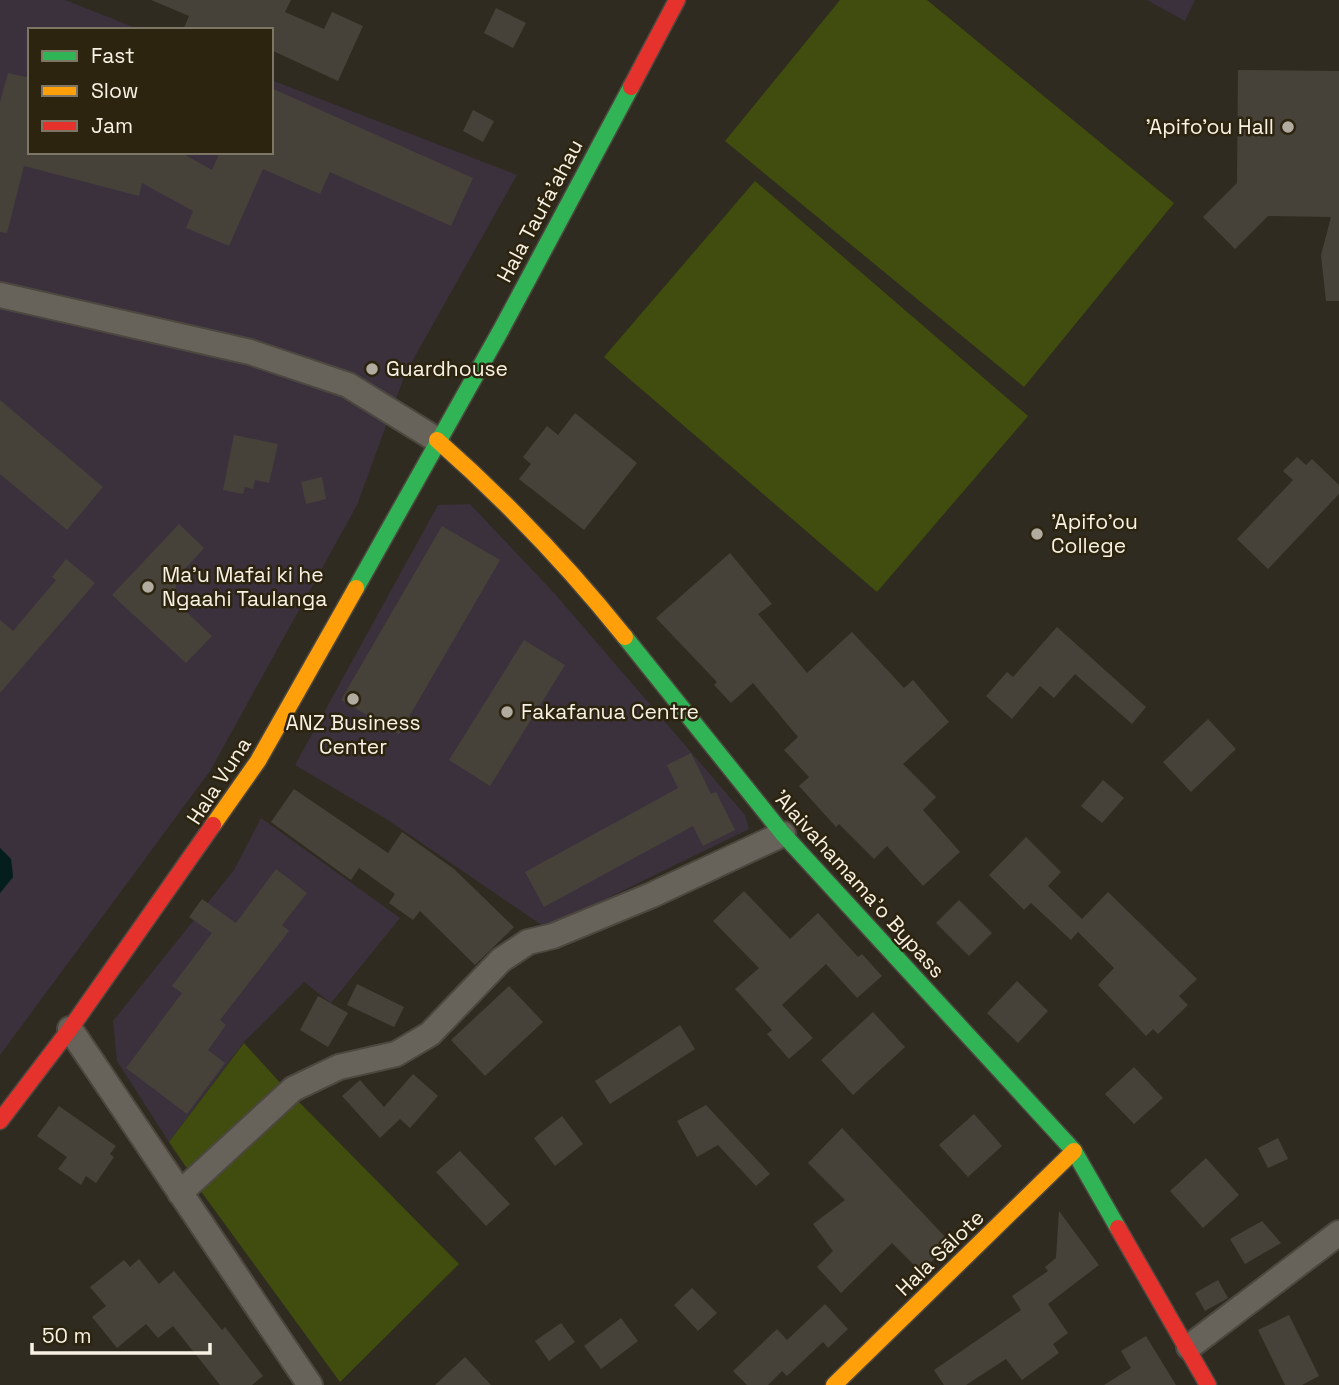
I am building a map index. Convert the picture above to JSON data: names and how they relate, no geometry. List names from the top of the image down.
{
  "streets": {
    "main road": [
      "Hala Taufa'ahau",
      "Hala Vuna",
      "'Alaivahamama'o Bypass",
      "Hala Sālote"
    ]
  },
  "crossings": [
    ["Hala Taufa'ahau", "Hala Vuna"],
    ["Hala Taufa'ahau", "'Alaivahamama'o Bypass"],
    ["Hala Vuna", "'Alaivahamama'o Bypass"],
    ["'Alaivahamama'o Bypass", "Hala Sālote"]
  ],
  "places": [
    "'Apifo'ou Hall",
    "Guardhouse",
    "'Apifo'ou College",
    "Ma'u Mafai ki he Ngaahi Taulanga",
    "ANZ Business Center",
    "Fakafanua Centre"
  ],
  "legend": ["Fast", "Slow", "Jam"],
  "scale_bar": "50 m"
}
